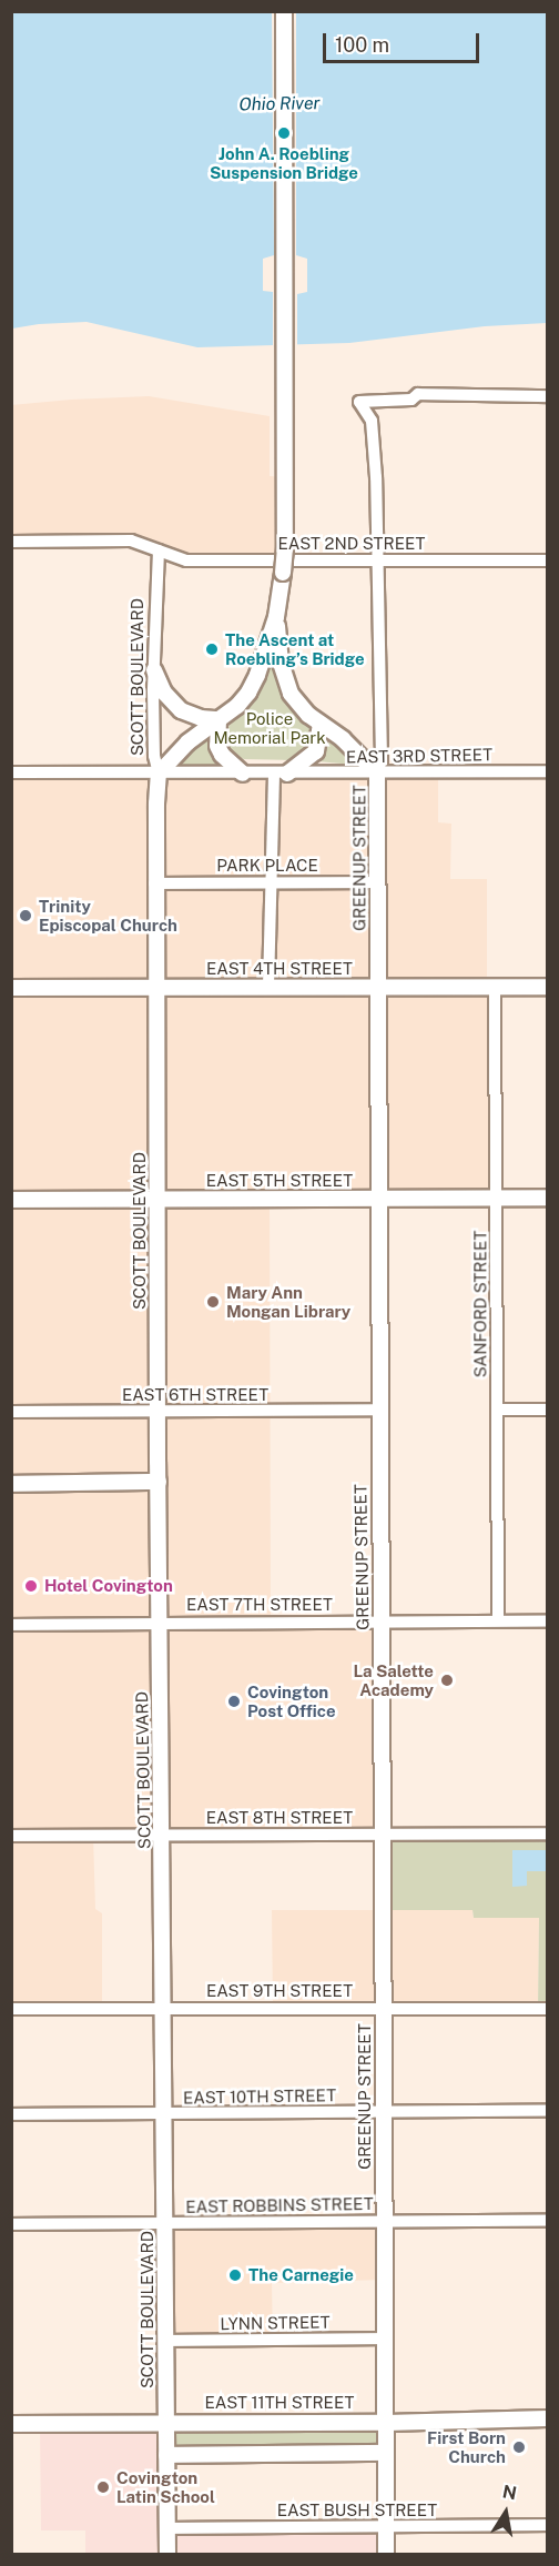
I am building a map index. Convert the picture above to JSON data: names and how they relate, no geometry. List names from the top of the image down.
{
  "streets": {
    "main road": [
      "SCOTT BOULEVARD",
      "GREENUP STREET",
      "EAST 4TH STREET",
      "EAST 5TH STREET",
      "EAST 11TH STREET"
    ],
    "street": [
      "EAST 2ND STREET",
      "EAST 3RD STREET",
      "PARK PLACE",
      "SANFORD STREET",
      "EAST 6TH STREET",
      "EAST 7TH STREET",
      "EAST 8TH STREET",
      "EAST 9TH STREET",
      "EAST 10TH STREET",
      "EAST ROBBINS STREET",
      "LYNN STREET",
      "EAST BUSH STREET"
    ]
  },
  "crossings": [
    ["EAST 2ND STREET", "SCOTT BOULEVARD"],
    ["EAST 2ND STREET", "GREENUP STREET"],
    ["SCOTT BOULEVARD", "EAST 3RD STREET"],
    ["SCOTT BOULEVARD", "PARK PLACE"],
    ["SCOTT BOULEVARD", "EAST 4TH STREET"],
    ["SCOTT BOULEVARD", "EAST 5TH STREET"],
    ["SCOTT BOULEVARD", "EAST 6TH STREET"],
    ["SCOTT BOULEVARD", "EAST 7TH STREET"],
    ["SCOTT BOULEVARD", "EAST 8TH STREET"],
    ["SCOTT BOULEVARD", "EAST 9TH STREET"],
    ["SCOTT BOULEVARD", "EAST 10TH STREET"],
    ["SCOTT BOULEVARD", "EAST ROBBINS STREET"],
    ["SCOTT BOULEVARD", "LYNN STREET"],
    ["SCOTT BOULEVARD", "EAST 11TH STREET"],
    ["SCOTT BOULEVARD", "EAST BUSH STREET"],
    ["EAST 3RD STREET", "GREENUP STREET"],
    ["GREENUP STREET", "PARK PLACE"],
    ["GREENUP STREET", "EAST 4TH STREET"],
    ["GREENUP STREET", "EAST 5TH STREET"],
    ["GREENUP STREET", "EAST 6TH STREET"],
    ["GREENUP STREET", "EAST 7TH STREET"],
    ["GREENUP STREET", "EAST 8TH STREET"],
    ["GREENUP STREET", "EAST 9TH STREET"],
    ["GREENUP STREET", "EAST 10TH STREET"],
    ["GREENUP STREET", "EAST ROBBINS STREET"],
    ["GREENUP STREET", "LYNN STREET"],
    ["GREENUP STREET", "EAST 11TH STREET"],
    ["GREENUP STREET", "EAST BUSH STREET"],
    ["EAST 4TH STREET", "SANFORD STREET"],
    ["EAST 5TH STREET", "SANFORD STREET"],
    ["SANFORD STREET", "EAST 7TH STREET"]
  ],
  "water": ["Ohio River"],
  "parks": ["Police Memorial Park"],
  "places": [
    "John A. Roebling Suspension Bridge",
    "The Ascent at Roebling’s Bridge",
    "Trinity Episcopal Church",
    "Mary Ann Mongan Library",
    "Hotel Covington",
    "La Salette Academy",
    "Covington Post Office",
    "The Carnegie",
    "First Born Church",
    "Covington Latin School"
  ],
  "scale_bar": "100 m",
  "north": "top"
}
